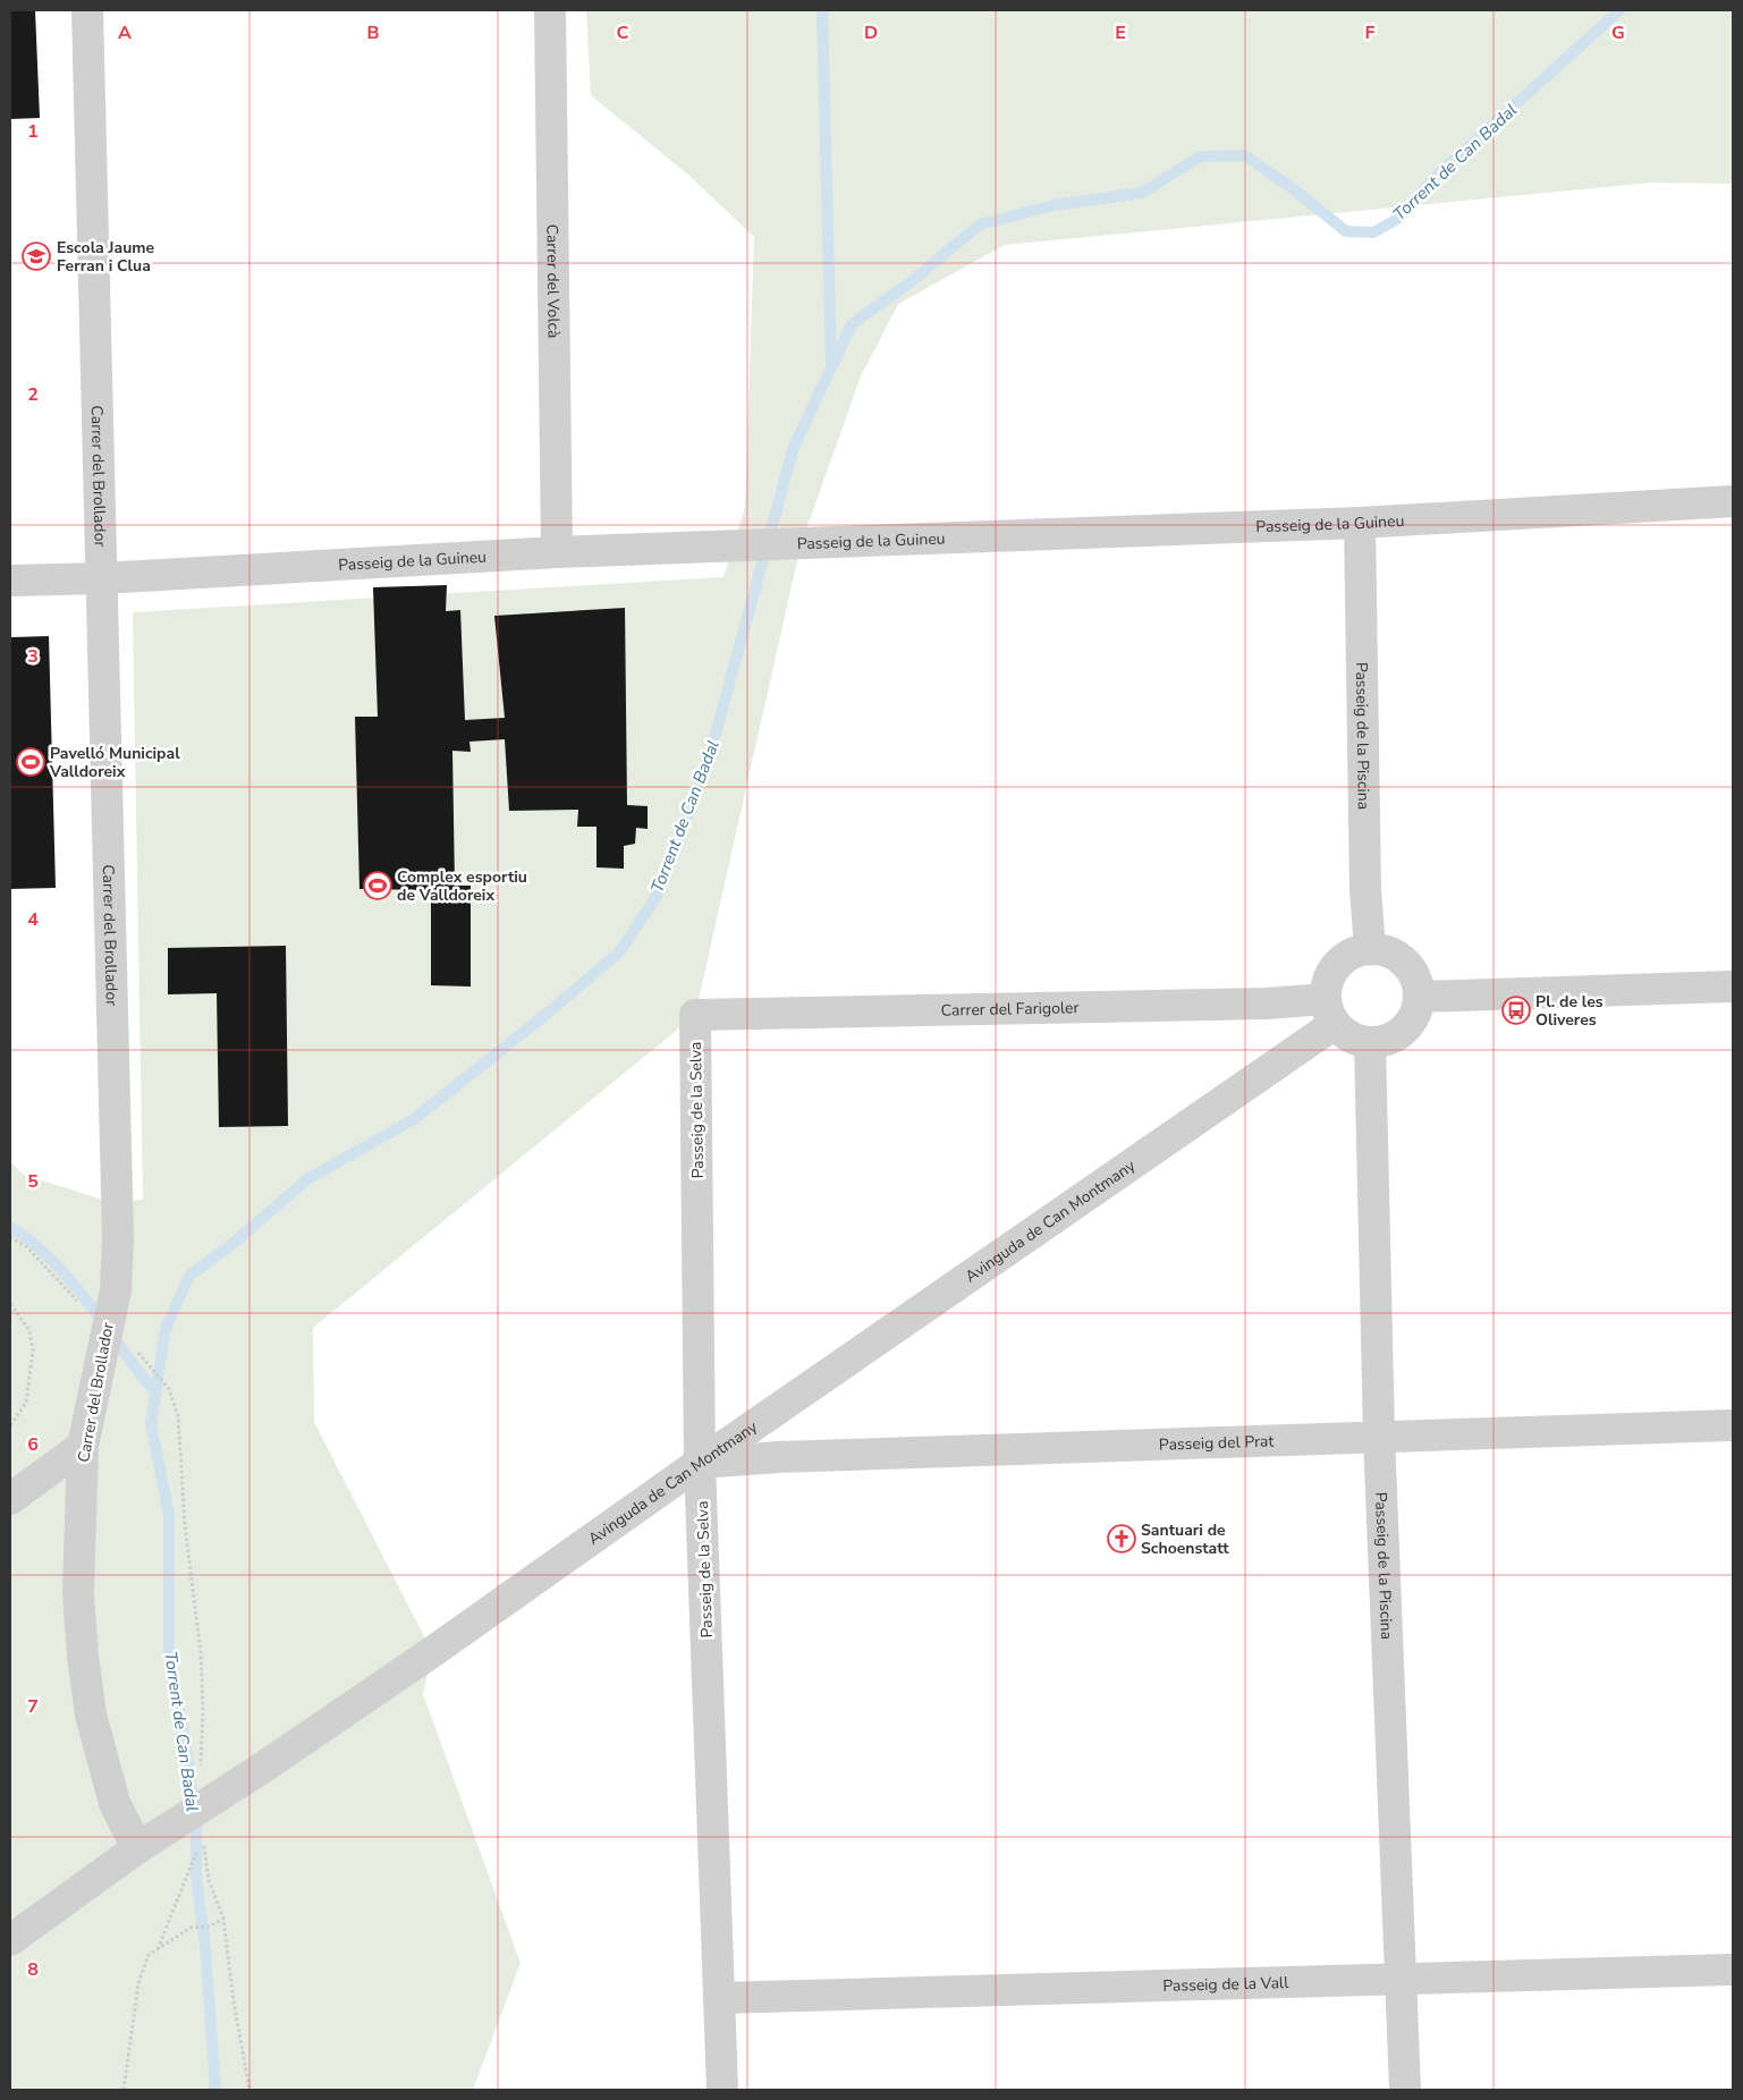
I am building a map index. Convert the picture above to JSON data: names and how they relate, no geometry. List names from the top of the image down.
{
  "streets": {
    "street": [
      "Carrer del Volcà",
      "Carrer del Brollador",
      "Passeig de la Guineu",
      "Passeig de la Piscina",
      "Carrer del Farigoler",
      "Passeig de la Selva",
      "Avinguda de Can Montmany",
      "Passeig del Prat",
      "Passeig de la Vall"
    ]
  },
  "crossings": [
    ["Carrer del Volcà", "Passeig de la Guineu"],
    ["Carrer del Brollador", "Passeig de la Guineu"],
    ["Carrer del Brollador", "Avinguda de Can Montmany"],
    ["Passeig de la Guineu", "Passeig de la Piscina"],
    ["Passeig de la Piscina", "Carrer del Farigoler"],
    ["Passeig de la Piscina", "Avinguda de Can Montmany"],
    ["Passeig de la Piscina", "Passeig del Prat"],
    ["Passeig de la Piscina", "Passeig de la Vall"],
    ["Carrer del Farigoler", "Passeig de la Selva"],
    ["Carrer del Farigoler", "Avinguda de Can Montmany"],
    ["Passeig de la Selva", "Avinguda de Can Montmany"],
    ["Passeig de la Selva", "Passeig del Prat"],
    ["Passeig de la Selva", "Passeig de la Vall"],
    ["Avinguda de Can Montmany", "Passeig del Prat"]
  ],
  "water": ["Torrent de Can Badal"],
  "places": {
    "school or university": ["Escola Jaume Ferran i Clua"],
    "sports": ["Pavelló Municipal Valldoreix", "Complex esportiu de Valldoreix"],
    "bus stop": ["Pl. de les Oliveres"],
    "church": ["Santuari de Schoenstatt"]
  },
  "grid": {
    "columns": [
      "A",
      "B",
      "C",
      "D",
      "E",
      "F",
      "G"
    ],
    "rows": [
      "1",
      "2",
      "3",
      "4",
      "5",
      "6",
      "7",
      "8"
    ]
  }
}
